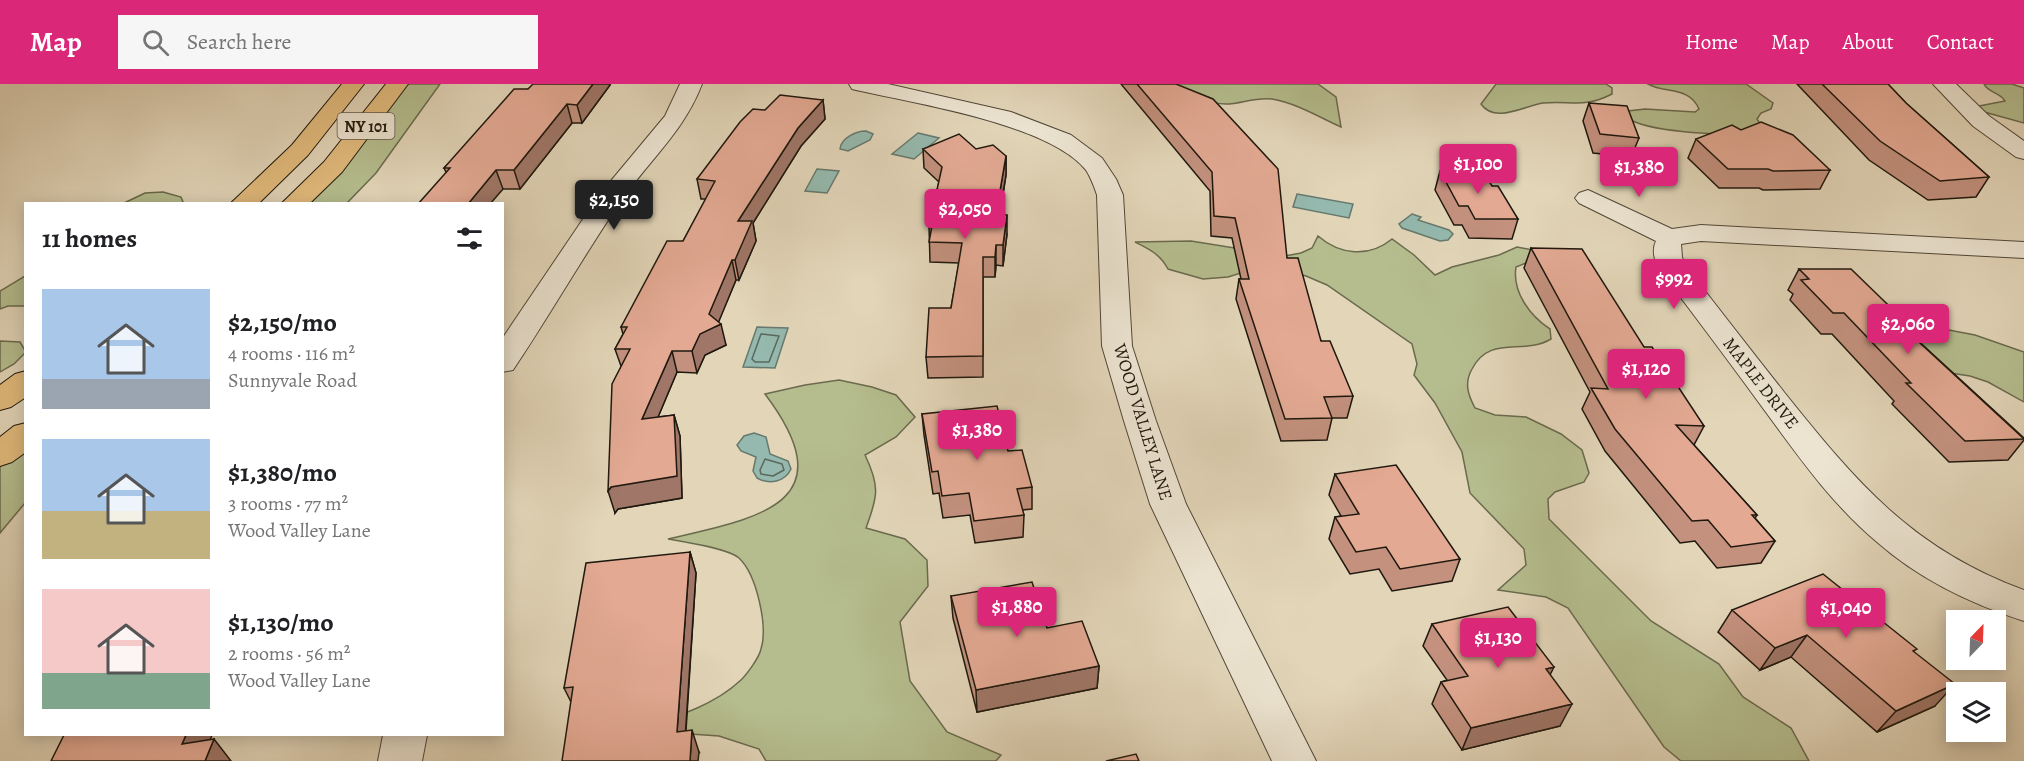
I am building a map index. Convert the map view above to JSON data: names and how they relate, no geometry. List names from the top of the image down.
{
  "streets": {
    "main road": ["NY 101"],
    "street": ["MAPLE DRIVE", "WOOD VALLEY LANE"]
  },
  "north": "top right",
  "page": {
    "header": "Map",
    "search": "Search here",
    "nav": [
      "Home",
      "Map",
      "About",
      "Contact"
    ],
    "price": [
      "$1,100",
      "$1,380",
      "$2,150",
      "$2,050",
      "$992",
      "$2,060",
      "$1,120",
      "$1,380",
      "$1,880",
      "$1,040",
      "$1,130"
    ],
    "heading": "11 homes",
    "list": [
      {
        "name": "$2,150/mo",
        "note": "4 rooms · 116 m² · Sunnyvale Road"
      },
      {
        "name": "$1,380/mo",
        "note": "3 rooms · 77 m² · Wood Valley Lane"
      },
      {
        "name": "$1,130/mo",
        "note": "2 rooms · 56 m² · Wood Valley Lane"
      }
    ]
  }
}
